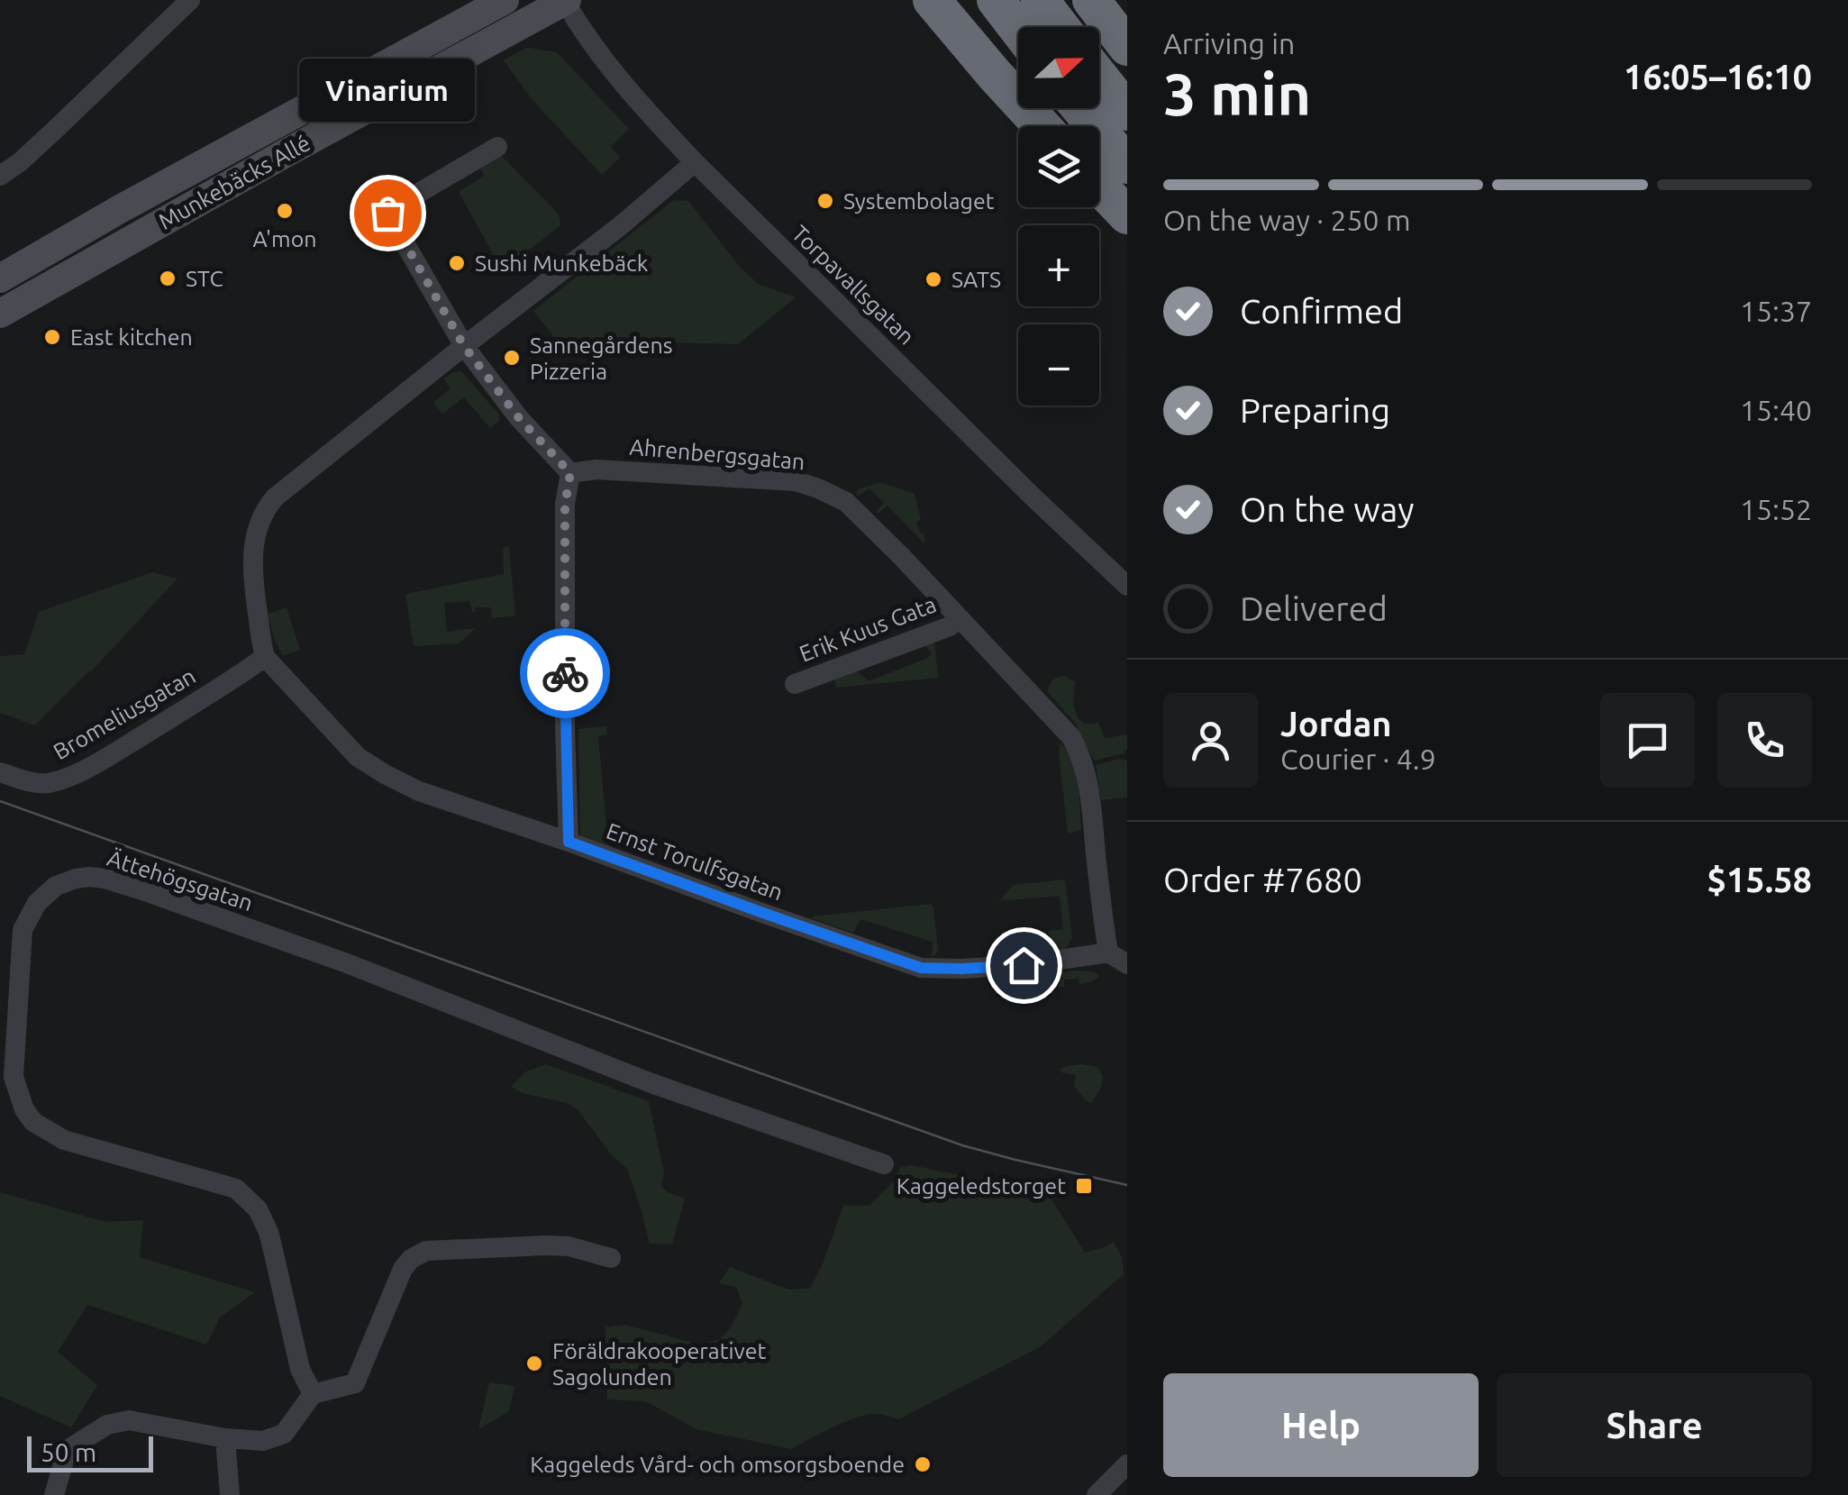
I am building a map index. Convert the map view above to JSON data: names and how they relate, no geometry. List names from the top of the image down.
{
  "streets": {
    "street": [
      "Munkebäcks Allé",
      "Torpavallsgatan",
      "Ahrenbergsgatan",
      "Erik Kuus Gata",
      "Bromeliusgatan",
      "Ernst Torulfsgatan",
      "Ättehögsgatan"
    ]
  },
  "crossings": [
    ["Munkebäcks Allé", "Torpavallsgatan"],
    ["Ahrenbergsgatan", "Erik Kuus Gata"],
    ["Ahrenbergsgatan", "Ernst Torulfsgatan"],
    ["Bromeliusgatan", "Ernst Torulfsgatan"]
  ],
  "places": {
    "other": [
      "Systembolaget",
      "A'mon",
      "Vinarium",
      "Sushi Munkebäck",
      "STC",
      "SATS",
      "East kitchen",
      "Sannegårdens Pizzeria",
      "Föräldrakooperativet Sagolunden",
      "Kaggeleds Vård- och omsorgsboende"
    ],
    "transit": ["Kaggeledstorget"]
  },
  "scale_bar": "50 m",
  "north": "right",
  "page": {
    "heading": ["3 min", "Arriving in", "16:05–16:10"],
    "panel": [
      "Jordan",
      "Courier · 4.9",
      "Order #7680",
      "$15.58"
    ],
    "map_buttons": ["+", "−"],
    "bubble": "Vinarium",
    "bar": "On the way · 250 m",
    "list": [
      ["Confirmed", "15:37"],
      ["Preparing", "15:40"],
      ["On the way", "15:52"],
      "Delivered"
    ],
    "buttons": ["Help", "Share"],
    "scale": "50 m"
  }
}
